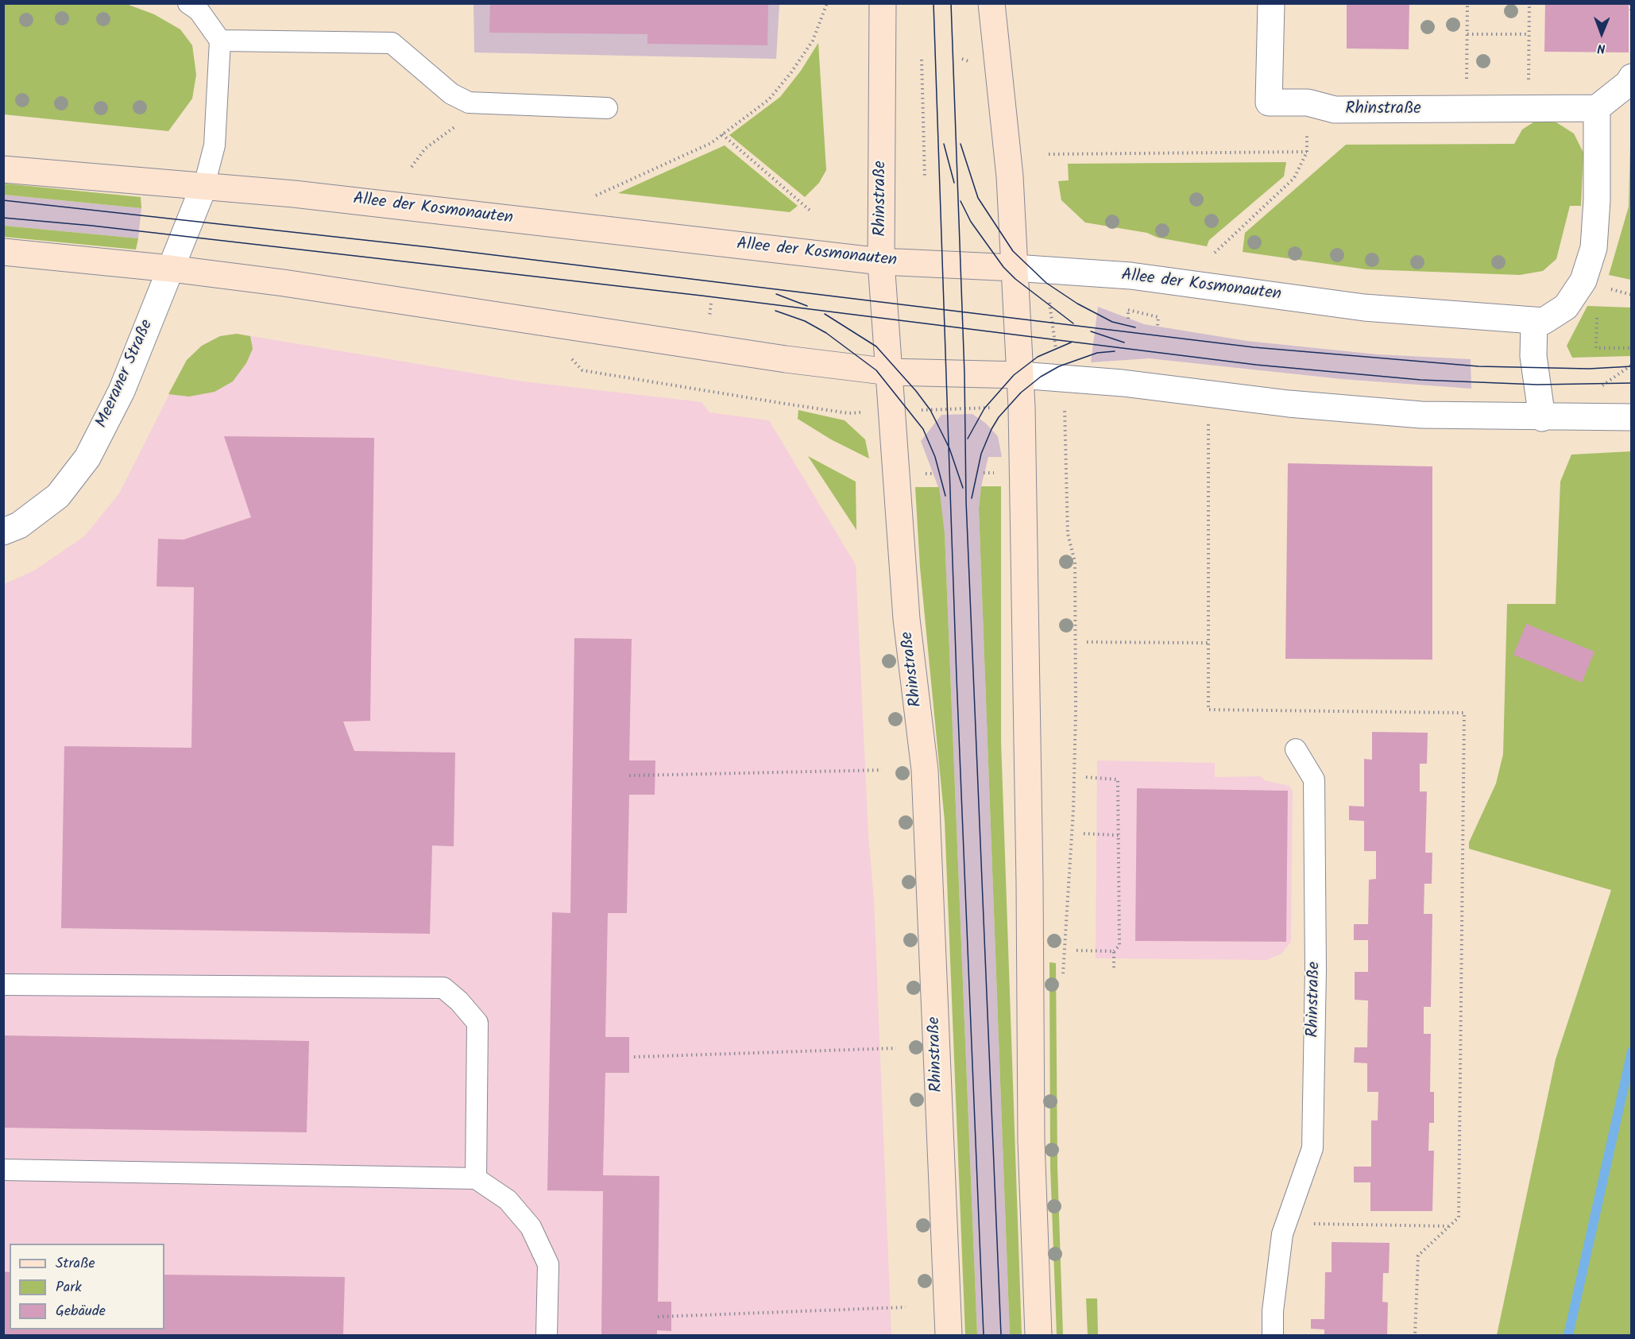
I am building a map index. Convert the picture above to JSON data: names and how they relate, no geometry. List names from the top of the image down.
{
  "streets": {
    "main road": ["Rhinstraße", "Allee der Kosmonauten"],
    "street": ["Meeraner Straße"]
  },
  "crossings": [
    ["Rhinstraße", "Allee der Kosmonauten"],
    ["Allee der Kosmonauten", "Meeraner Straße"]
  ],
  "legend": ["Straße", "Park", "Gebäude"],
  "north": "bottom"
}
